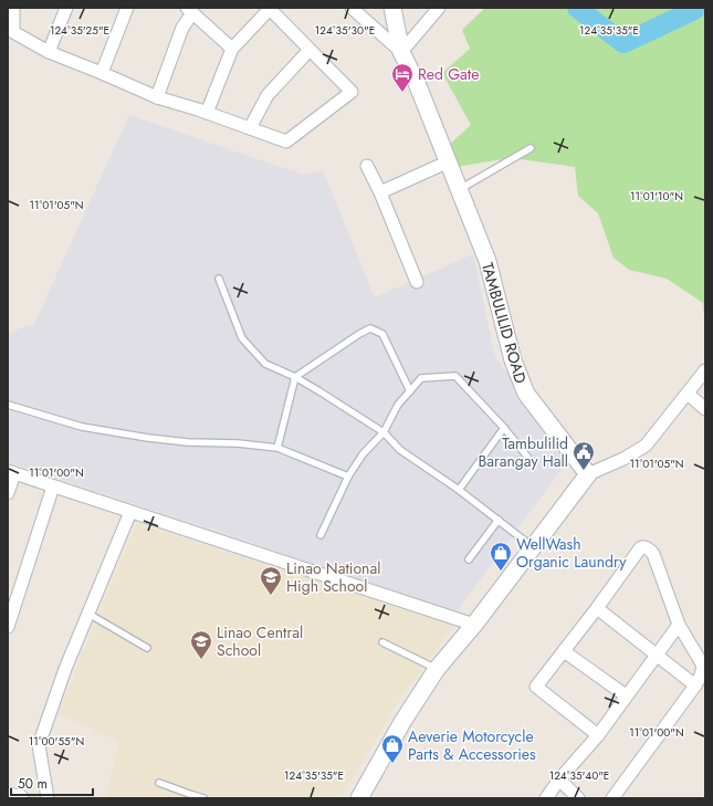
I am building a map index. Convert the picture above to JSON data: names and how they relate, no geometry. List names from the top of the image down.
{
  "streets": {
    "street": ["TAMBULILID ROAD"]
  },
  "places": {
    "hotel": ["Red Gate"],
    "public building": ["Tambulilid Barangay Hall"],
    "shop": ["WellWash Organic Laundry", "Aeverie Motorcycle Parts & Accessories"],
    "school or university": ["Linao National High School", "Linao Central School"]
  },
  "scale_bar": "50 m",
  "coordinates": [
    "124°35'25\"E",
    "124°35'30\"E",
    "124°35'35\"E",
    "11°01'10\"N",
    "11°01'05\"N",
    "11°01'00\"N",
    "11°00'55\"N",
    "124°35'40\"E"
  ]
}
